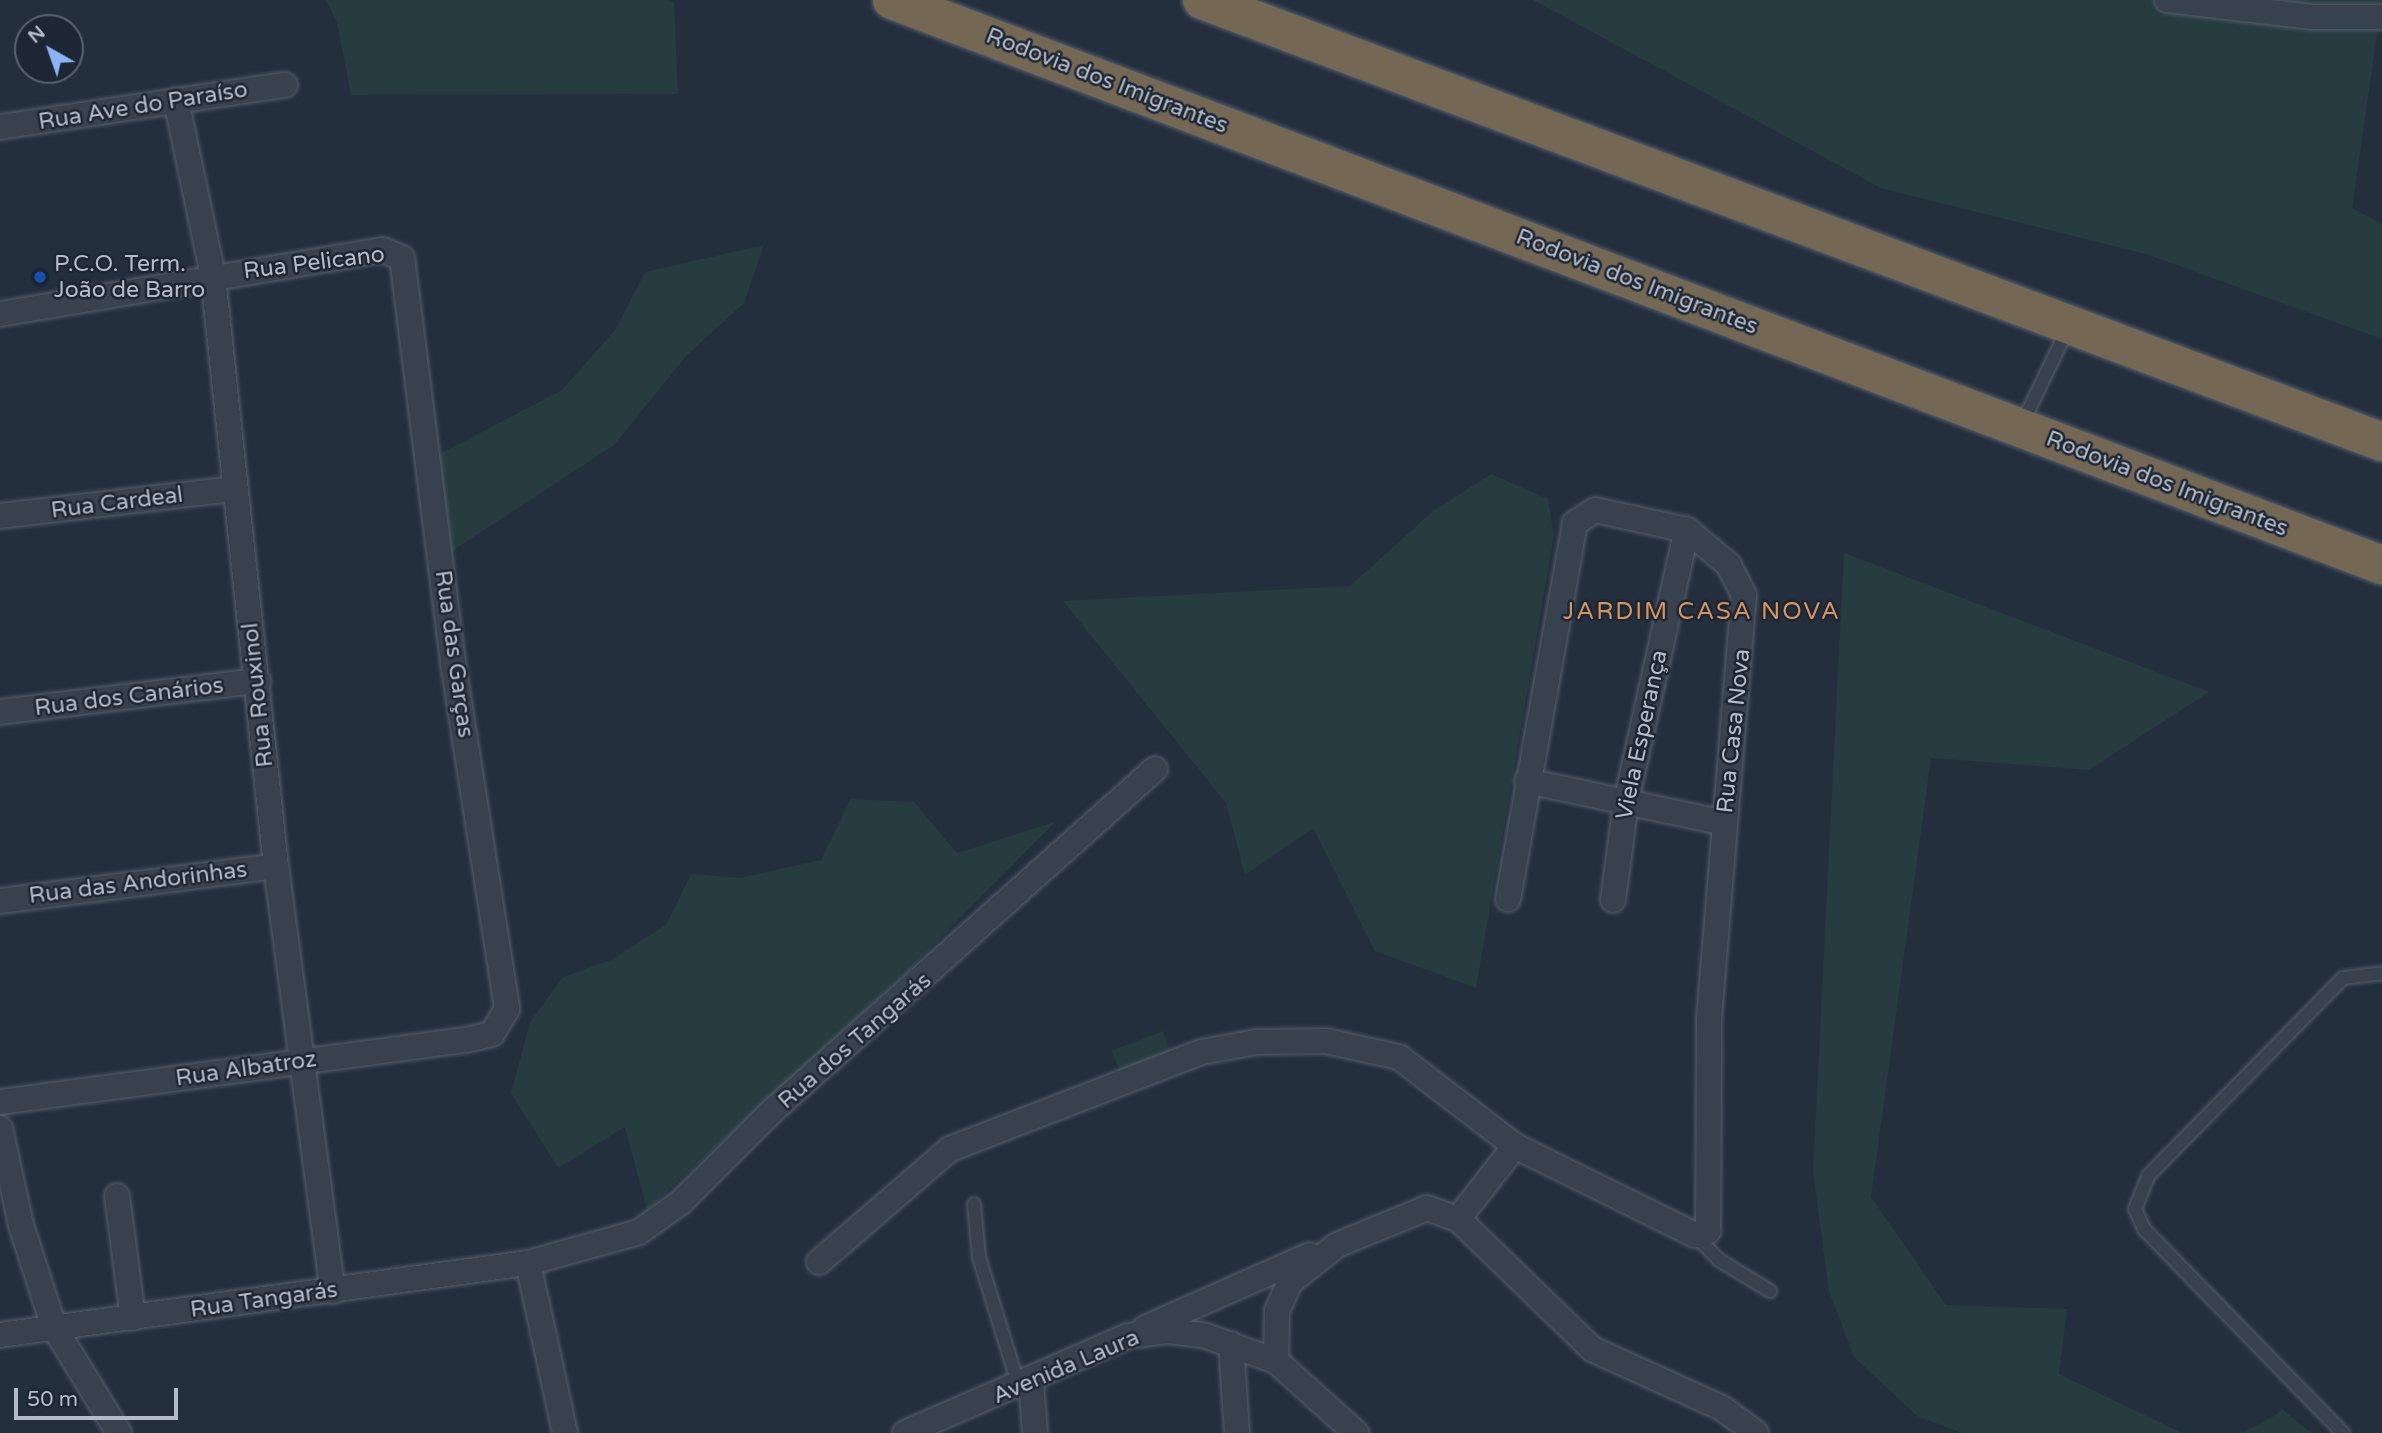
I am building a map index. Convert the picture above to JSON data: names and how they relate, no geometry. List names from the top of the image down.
{
  "streets": {
    "highway": ["Rodovia dos Imigrantes"],
    "street": [
      "Rua Ave do Paraíso",
      "Rua Pelicano",
      "Rua Cardeal",
      "Rua das Garças",
      "Rua Rouxinol",
      "Rua dos Canários",
      "Rua Casa Nova",
      "Viela Esperança",
      "Rua das Andorinhas",
      "Rua dos Tangarás",
      "Rua Albatroz",
      "Rua Tangarás",
      "Avenida Laura"
    ]
  },
  "crossings": [
    ["Rua Ave do Paraíso", "Rua Rouxinol"],
    ["Rua Pelicano", "Rua das Garças"],
    ["Rua Pelicano", "Rua Rouxinol"],
    ["Rua Cardeal", "Rua Rouxinol"],
    ["Rua das Garças", "Rua Albatroz"],
    ["Rua Rouxinol", "Rua dos Canários"],
    ["Rua Rouxinol", "Rua das Andorinhas"],
    ["Rua Rouxinol", "Rua Albatroz"],
    ["Rua Rouxinol", "Rua Tangarás"],
    ["Rua Casa Nova", "Viela Esperança"],
    ["Rua dos Tangarás", "Rua Tangarás"]
  ],
  "districts": ["JARDIM CASA NOVA"],
  "places": ["P.C.O. Term. João de Barro"],
  "scale_bar": "50 m",
  "north": "top left"
}
